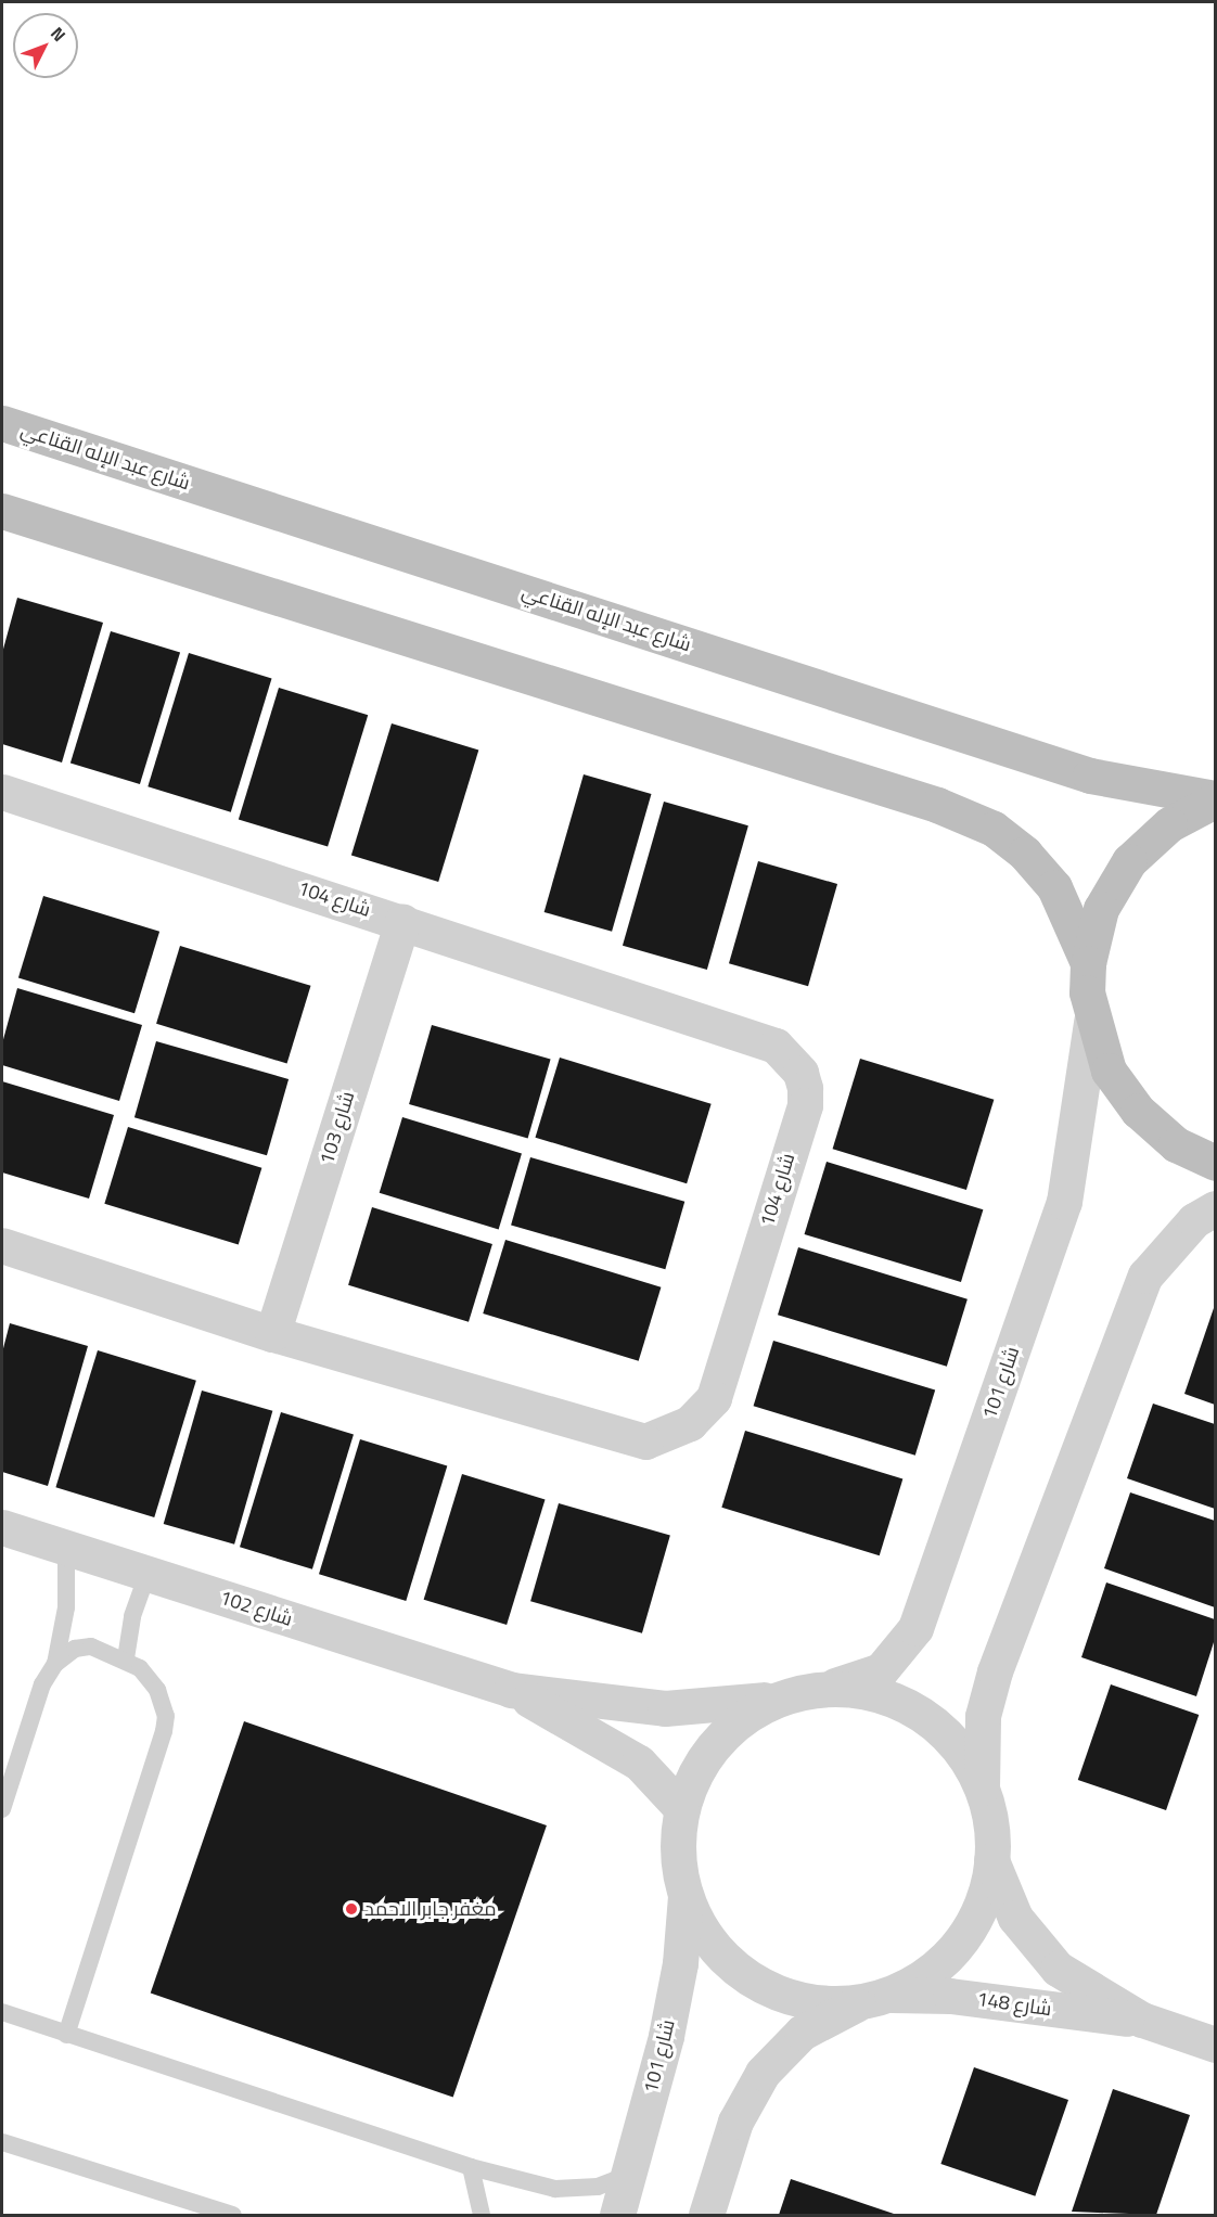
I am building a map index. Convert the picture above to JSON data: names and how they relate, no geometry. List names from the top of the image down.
{
  "streets": {
    "main road": ["شارع عبد الإله القناعي"],
    "street": [
      "شارع 104",
      "شارع 103",
      "شارع 101",
      "شارع 102",
      "شارع 148"
    ]
  },
  "crossings": [
    ["شارع 104", "شارع 103"],
    ["شارع 101", "شارع 102"],
    ["شارع 101", "شارع 148"]
  ],
  "places": ["مغفر جابر الاحمد"],
  "north": "top right"
}
